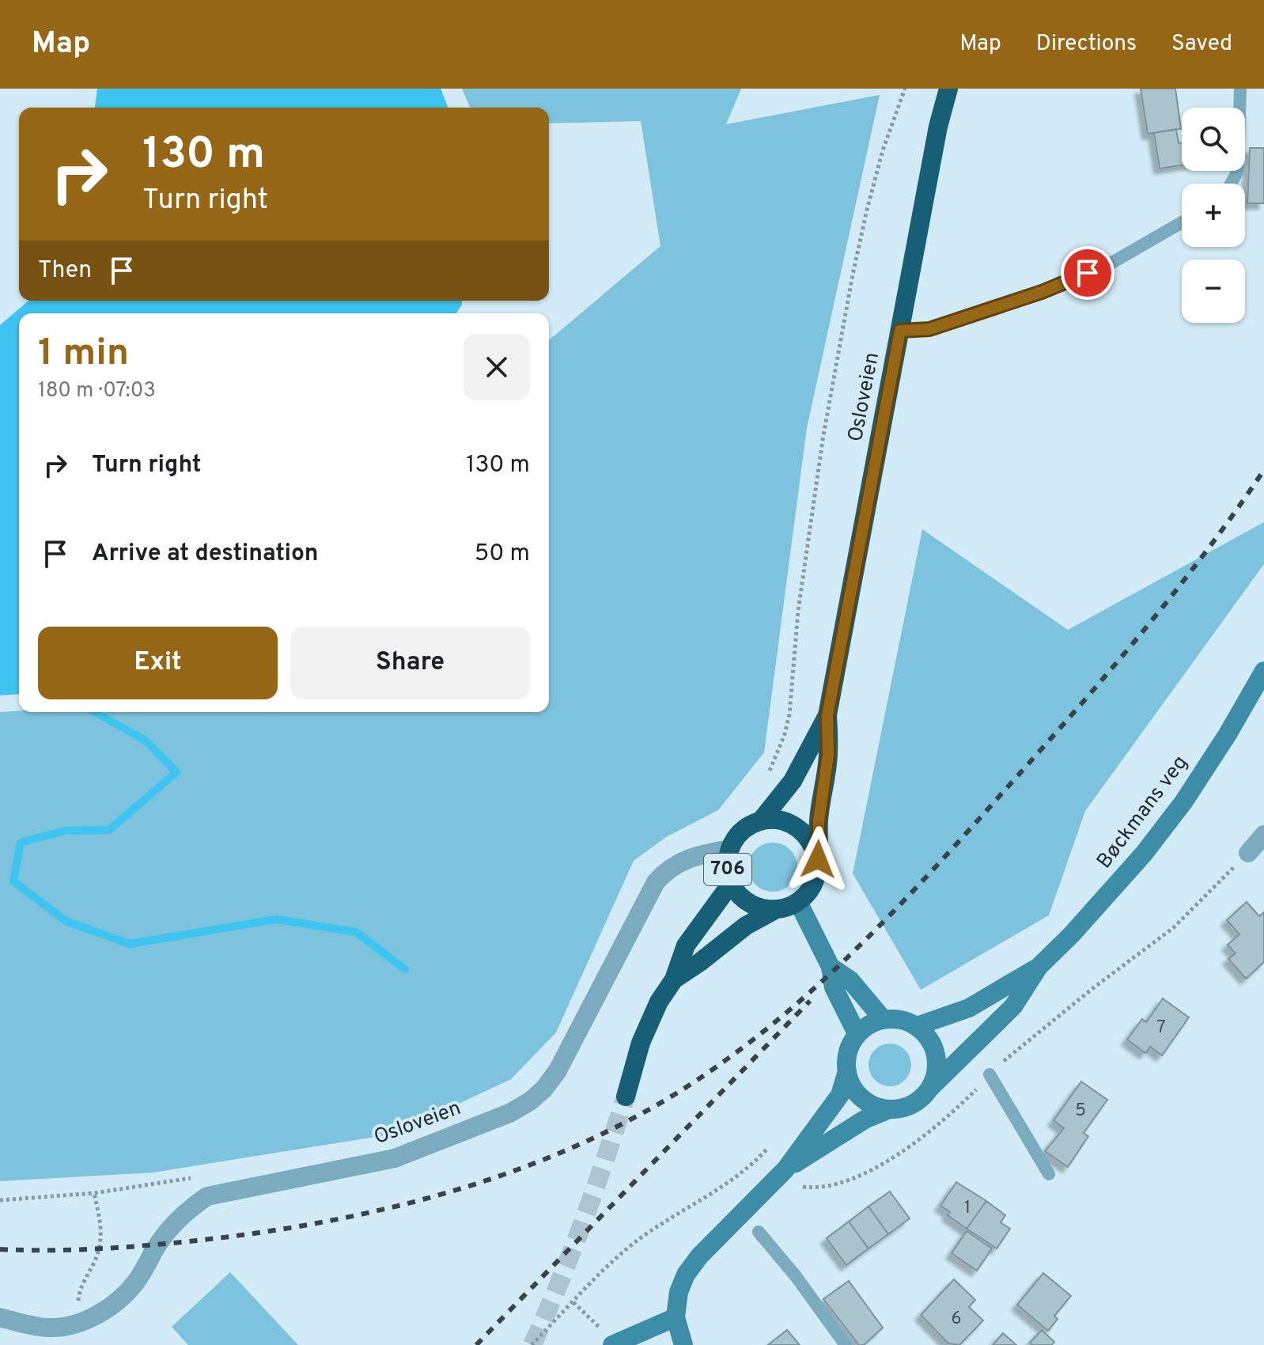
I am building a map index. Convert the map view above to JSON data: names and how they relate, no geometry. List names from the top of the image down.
{
  "streets": {
    "highway": ["Osloveien", "706"],
    "main road": ["Bøckmans veg"]
  },
  "crossings": [
    ["Osloveien", "706"]
  ],
  "house_numbers": [
    "7",
    "5",
    "1",
    "6"
  ],
  "page": {
    "header": "Map",
    "nav": ["Map", "Directions", "Saved"],
    "map_buttons": ["+", "−"],
    "turn": ["130 m", "Turn right"],
    "then": "Then",
    "heading": ["1 min", "180 m · 07:03"],
    "list": [
      {
        "name": "Turn right",
        "value": "130 m"
      },
      {
        "name": "Arrive at destination",
        "value": "50 m"
      }
    ],
    "buttons": ["Exit", "Share"]
  }
}
